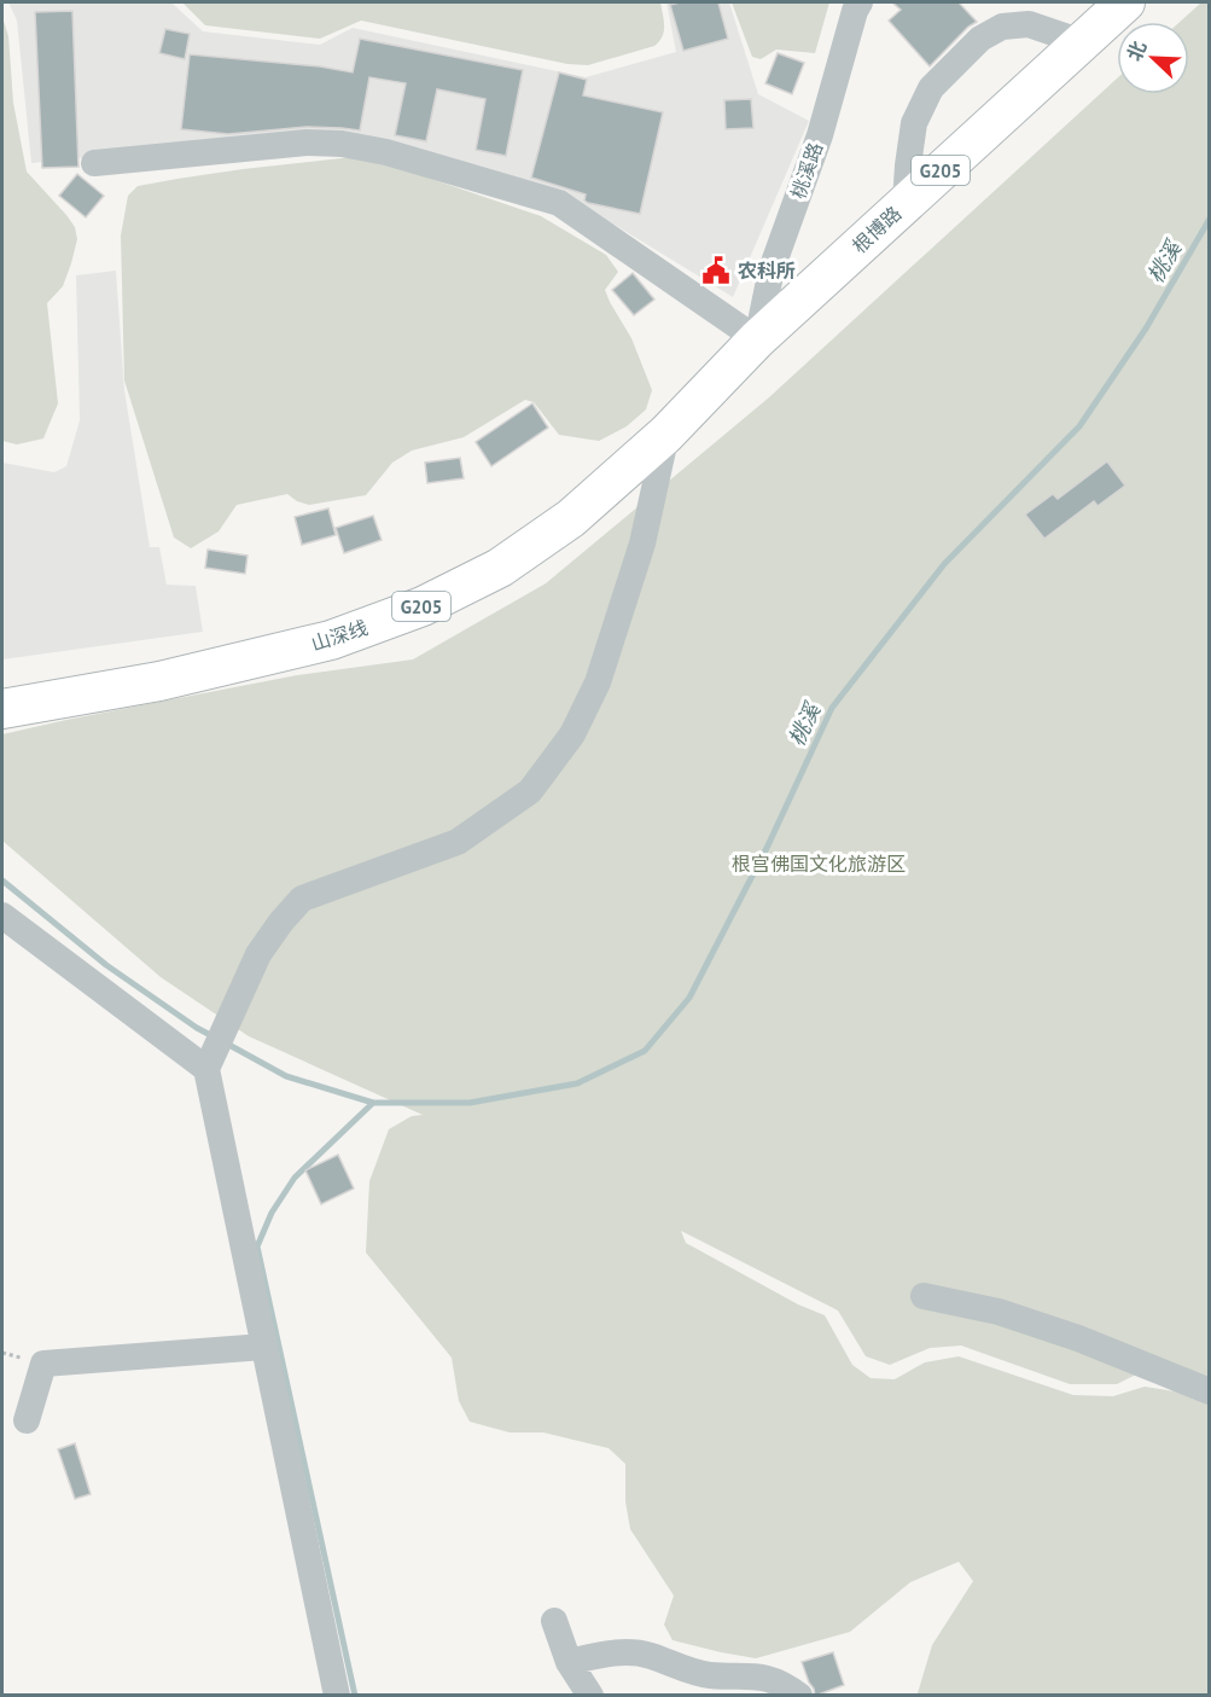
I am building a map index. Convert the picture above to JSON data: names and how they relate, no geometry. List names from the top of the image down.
{
  "streets": {
    "highway": ["G205", "根博路", "山深线"],
    "street": ["桃溪路"]
  },
  "crossings": [
    ["桃溪路", "根博路"],
    ["桃溪路", "山深线"],
    ["根博路", "山深线"]
  ],
  "water": ["桃溪"],
  "parks": ["根宫佛国文化旅游区"],
  "places": {
    "public building": ["农科所"]
  },
  "north": "top left"
}
